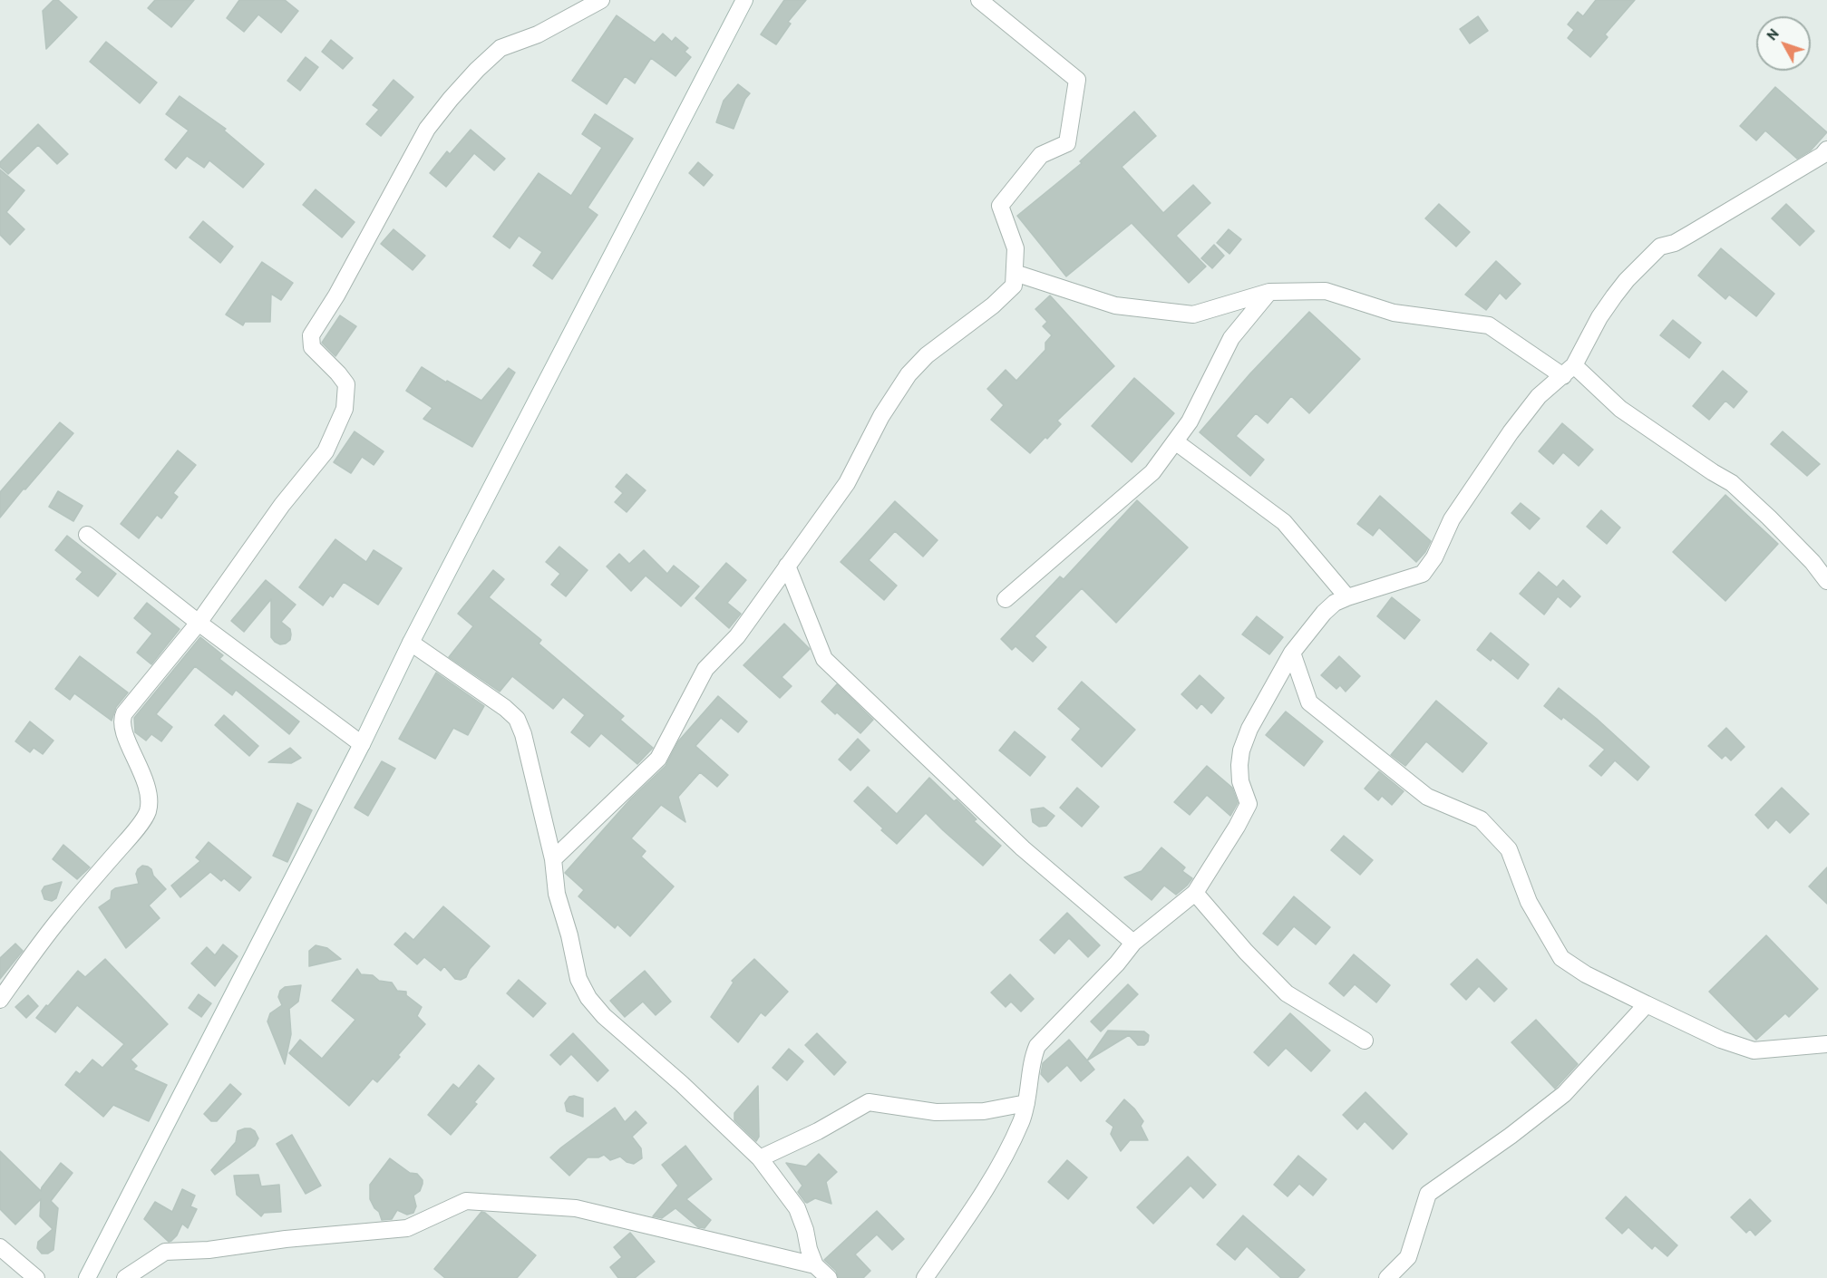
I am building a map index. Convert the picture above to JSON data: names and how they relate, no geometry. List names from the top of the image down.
{
  "north": "top left"
}
